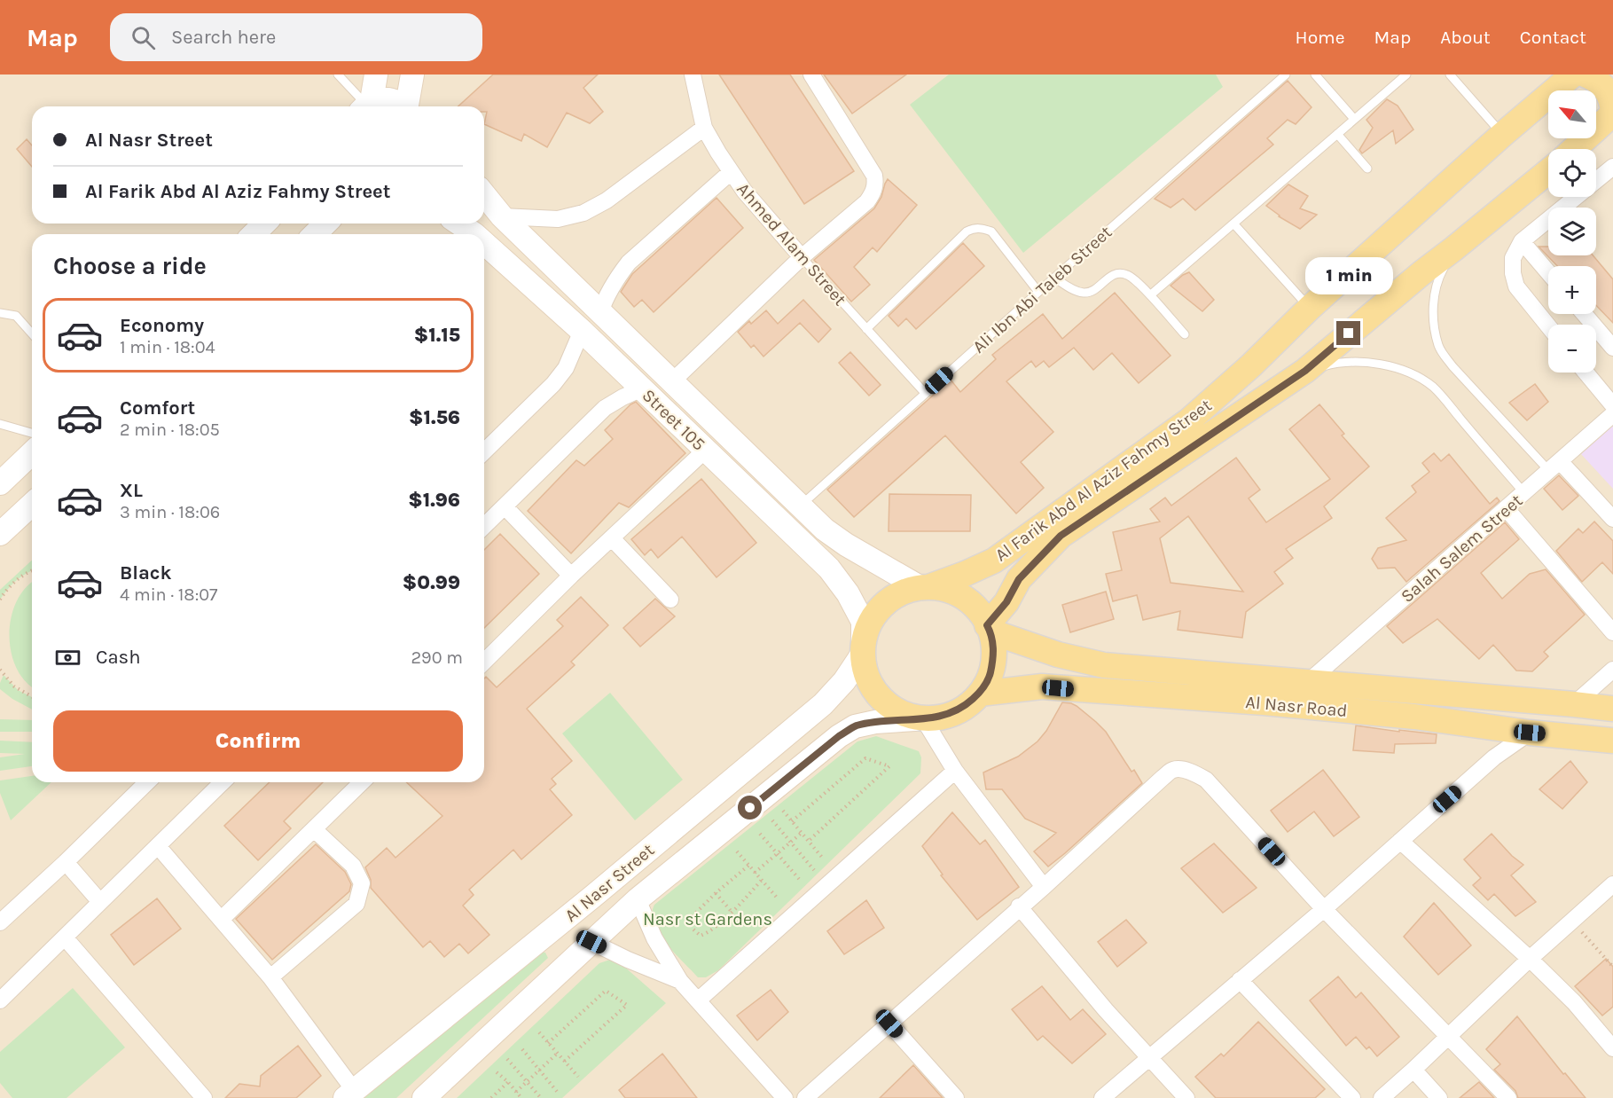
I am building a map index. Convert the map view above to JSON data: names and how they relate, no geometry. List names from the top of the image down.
{
  "streets": {
    "main road": [
      "Street 105",
      "Al Farik Abd Al Aziz Fahmy Street",
      "Al Nasr Road",
      "Al Nasr Street"
    ],
    "street": ["Ahmed Alam Street", "Salah Salem Street"],
    "lane": ["Ali Ibn Abi Taleb Street"]
  },
  "crossings": [
    ["Ahmed Alam Street", "Ali Ibn Abi Taleb Street"],
    ["Ali Ibn Abi Taleb Street", "Street 105"],
    ["Street 105", "Al Farik Abd Al Aziz Fahmy Street"],
    ["Street 105", "Al Nasr Road"],
    ["Street 105", "Al Nasr Street"],
    ["Al Farik Abd Al Aziz Fahmy Street", "Al Nasr Road"],
    ["Al Farik Abd Al Aziz Fahmy Street", "Al Nasr Street"],
    ["Salah Salem Street", "Al Nasr Road"],
    ["Al Nasr Road", "Al Nasr Street"]
  ],
  "parks": ["Nasr st Gardens"],
  "north": "top left",
  "page": {
    "header": "Map",
    "search": "Search here",
    "nav": [
      "Home",
      "Map",
      "About",
      "Contact"
    ],
    "map_buttons": ["+", "−"],
    "banner": ["Al Nasr Street", "Al Farik Abd Al Aziz Fahmy Street"],
    "heading": "Choose a ride",
    "bubble": "1 min",
    "list": [
      {
        "name": "Economy",
        "note": "1 min · 18:04",
        "value": "$1.15"
      },
      {
        "name": "Comfort",
        "note": "2 min · 18:05",
        "value": "$1.56"
      },
      {
        "name": "XL",
        "note": "3 min · 18:06",
        "value": "$1.96"
      },
      {
        "name": "Black",
        "note": "4 min · 18:07",
        "value": "$0.99"
      }
    ],
    "pay": ["Cash", "290 m"],
    "buttons": "Confirm"
  }
}
